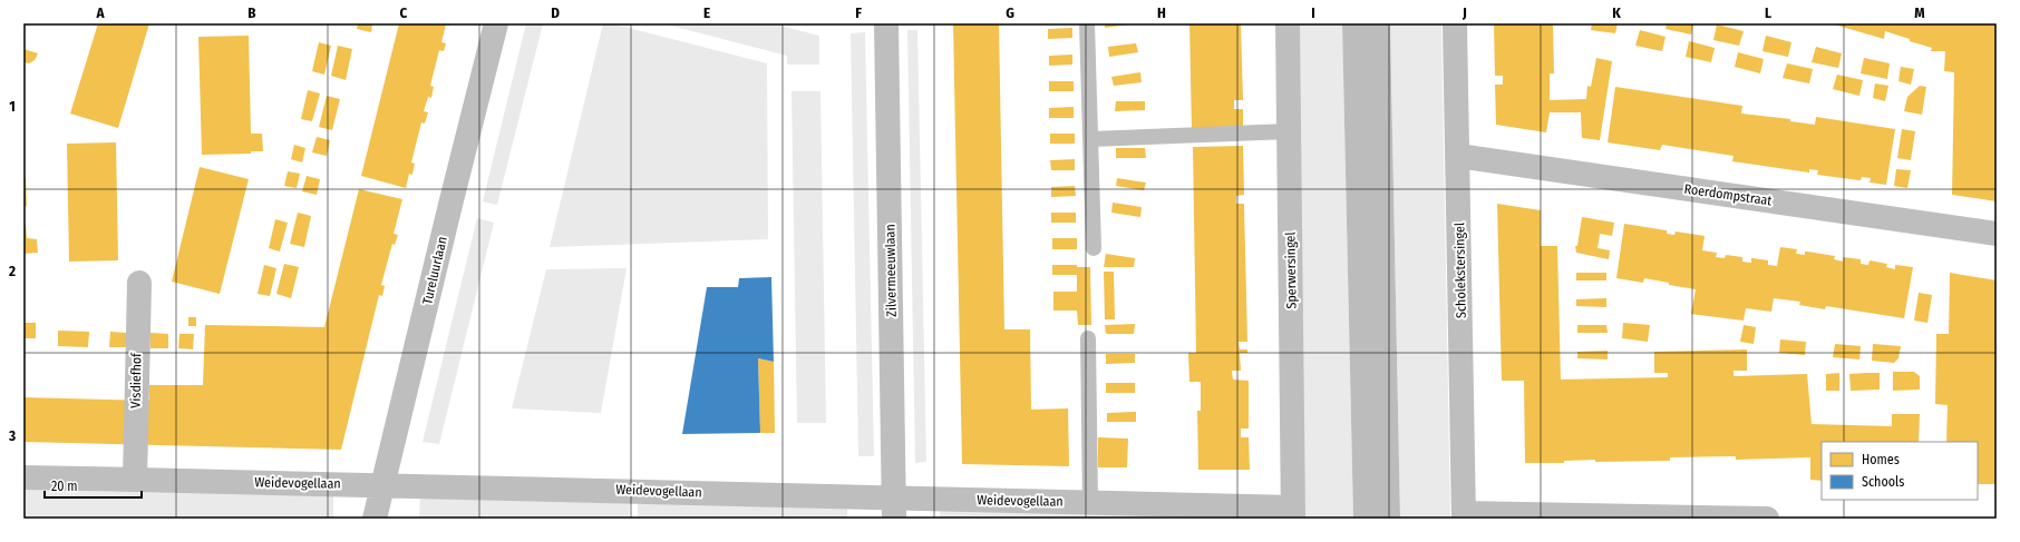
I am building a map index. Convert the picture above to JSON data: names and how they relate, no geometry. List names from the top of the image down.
{
  "streets": {
    "street": [
      "Roerdompstraat",
      "Tureluurlaan",
      "Zilvermeeuwlaan",
      "Sperwersingel",
      "Scholekstersingel",
      "Visdiefhof",
      "Weidevogellaan"
    ]
  },
  "crossings": [
    ["Roerdompstraat", "Scholekstersingel"],
    ["Tureluurlaan", "Weidevogellaan"],
    ["Zilvermeeuwlaan", "Weidevogellaan"],
    ["Sperwersingel", "Weidevogellaan"],
    ["Visdiefhof", "Weidevogellaan"]
  ],
  "legend": ["Homes", "Schools"],
  "scale_bar": "20 m",
  "grid": {
    "columns": [
      "A",
      "B",
      "C",
      "D",
      "E",
      "F",
      "G",
      "H",
      "I",
      "J",
      "K",
      "L",
      "M"
    ],
    "rows": ["1", "2", "3"]
  }
}
